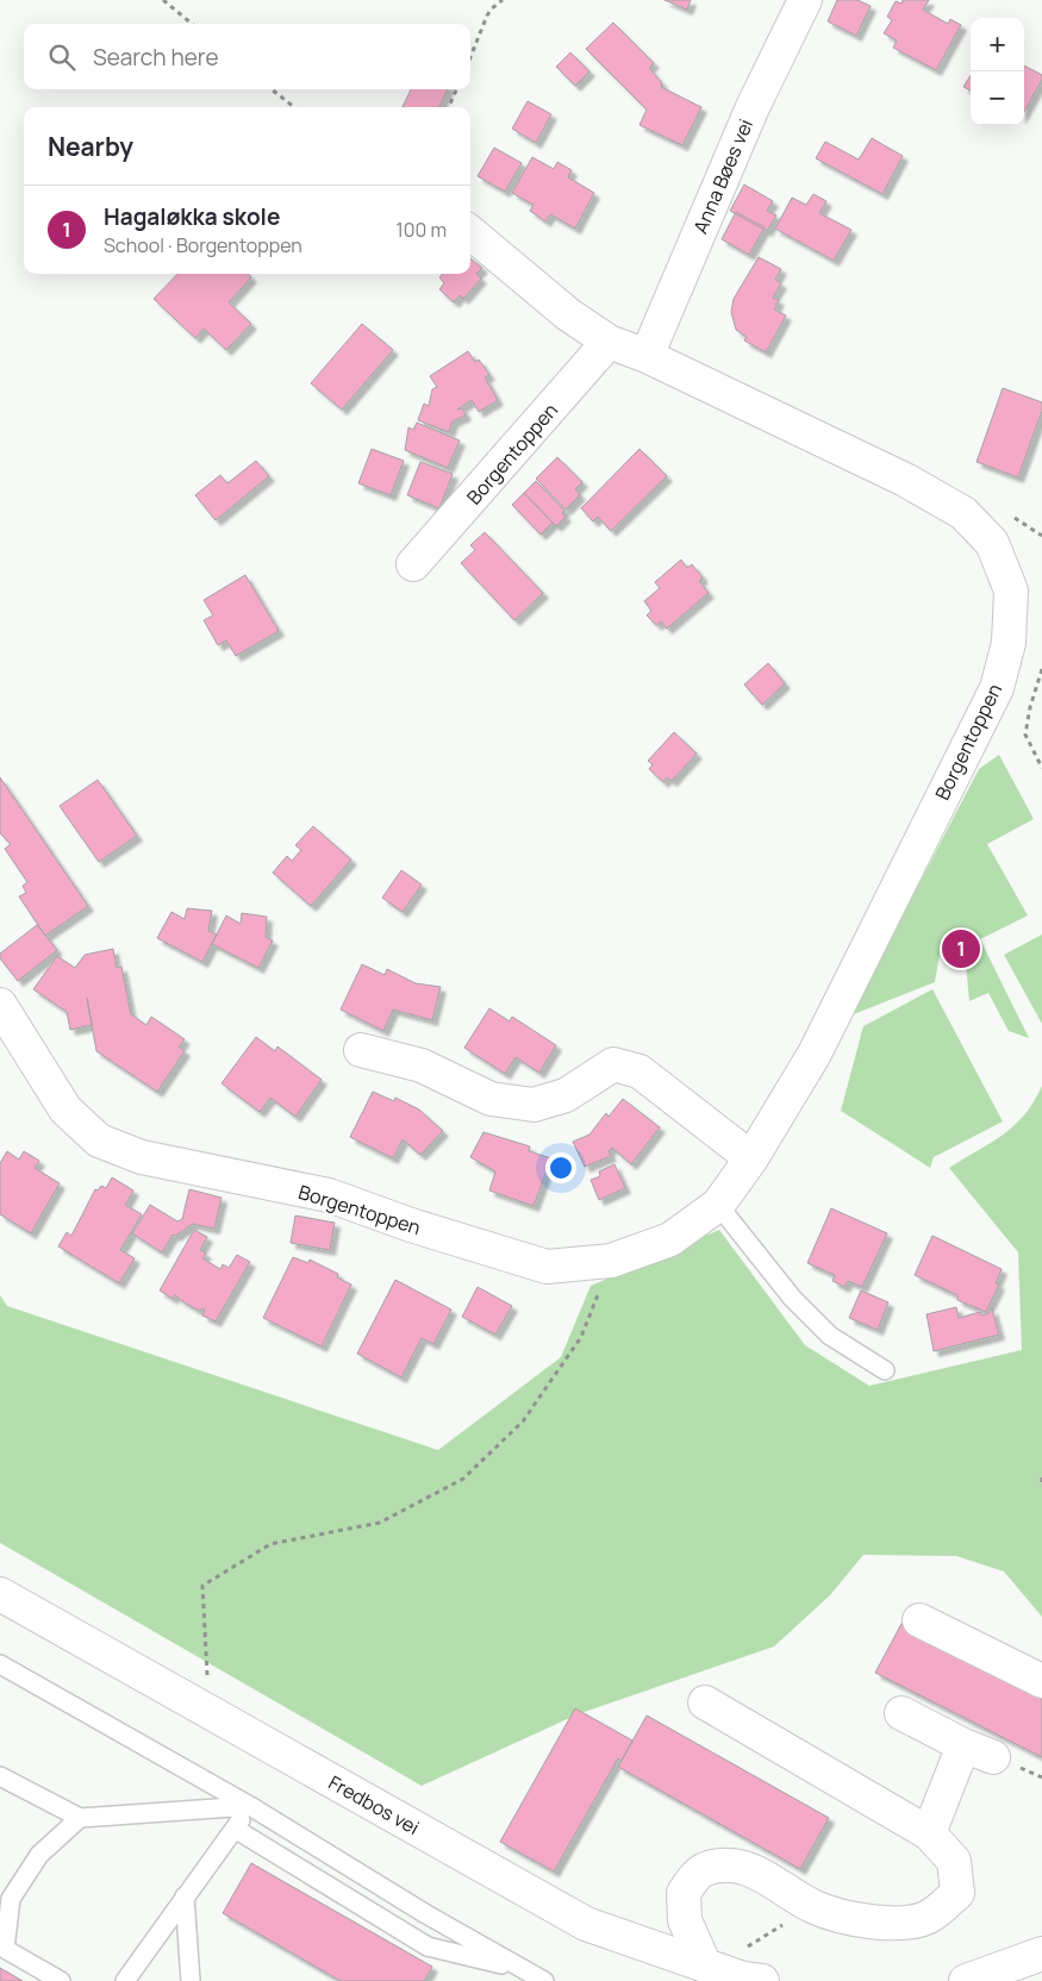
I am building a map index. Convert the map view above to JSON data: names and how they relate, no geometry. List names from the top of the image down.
{
  "streets": {
    "street": ["Anna Bøes vei", "Borgentoppen", "Fredbos vei"]
  },
  "crossings": [
    ["Anna Bøes vei", "Borgentoppen"]
  ],
  "page": {
    "map_buttons": ["+", "−"],
    "search": "Search here",
    "heading": "Nearby",
    "list": [
      {
        "mark": "1",
        "name": "Hagaløkka skole",
        "note": "School · Borgentoppen",
        "value": "100 m"
      }
    ],
    "pins": "1"
  }
}
